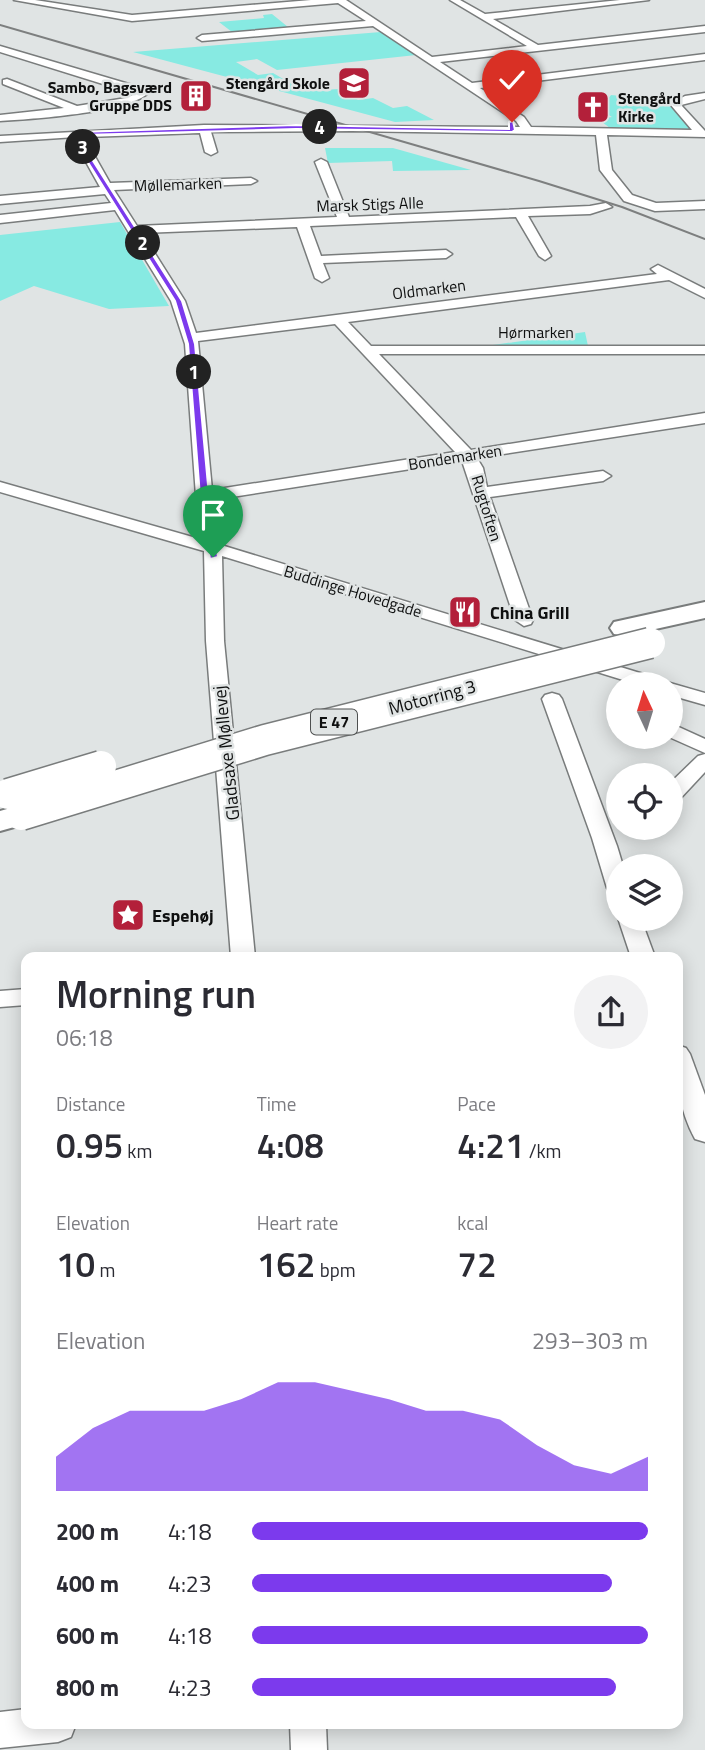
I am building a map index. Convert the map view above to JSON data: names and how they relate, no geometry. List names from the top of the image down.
{
  "streets": {
    "highway": ["Motorring 3", "E 47"],
    "street": [
      "Møllemarken",
      "Marsk Stigs Alle",
      "Oldmarken",
      "Hørmarken",
      "Bondemarken",
      "Rugtoften",
      "Buddinge Hovedgade",
      "Gladsaxe Møllevej"
    ]
  },
  "crossings": [
    ["Møllemarken", "Marsk Stigs Alle"],
    ["Møllemarken", "Oldmarken"],
    ["Møllemarken", "Bondemarken"],
    ["Møllemarken", "Buddinge Hovedgade"],
    ["Møllemarken", "Gladsaxe Møllevej"],
    ["Oldmarken", "Rugtoften"],
    ["Hørmarken", "Rugtoften"],
    ["Bondemarken", "Rugtoften"],
    ["Buddinge Hovedgade", "Gladsaxe Møllevej"]
  ],
  "places": {
    "school or university": ["Stengård Skole"],
    "building": ["Sambo, Bagsværd Gruppe DDS"],
    "church": ["Stengård Kirke"],
    "restaurant": ["China Grill"],
    "place": ["Espehøj"]
  },
  "north": "top",
  "page": {
    "pins": [
      "4",
      "3",
      "2",
      "1"
    ],
    "heading": ["Morning run", "06:18"],
    "stats": [
      ["Distance", "0.95 km"],
      ["Time", "4:08"],
      ["Pace", "4:21 /km"],
      ["Elevation", "10 m"],
      ["Heart rate", "162 bpm"],
      ["kcal", "72"]
    ],
    "chart": ["Elevation", "293–303 m"],
    "list": [
      {
        "name": "200 m",
        "note": "4:18"
      },
      {
        "name": "400 m",
        "note": "4:23"
      },
      {
        "name": "600 m",
        "note": "4:18"
      },
      {
        "name": "800 m",
        "note": "4:23"
      }
    ]
  }
}
